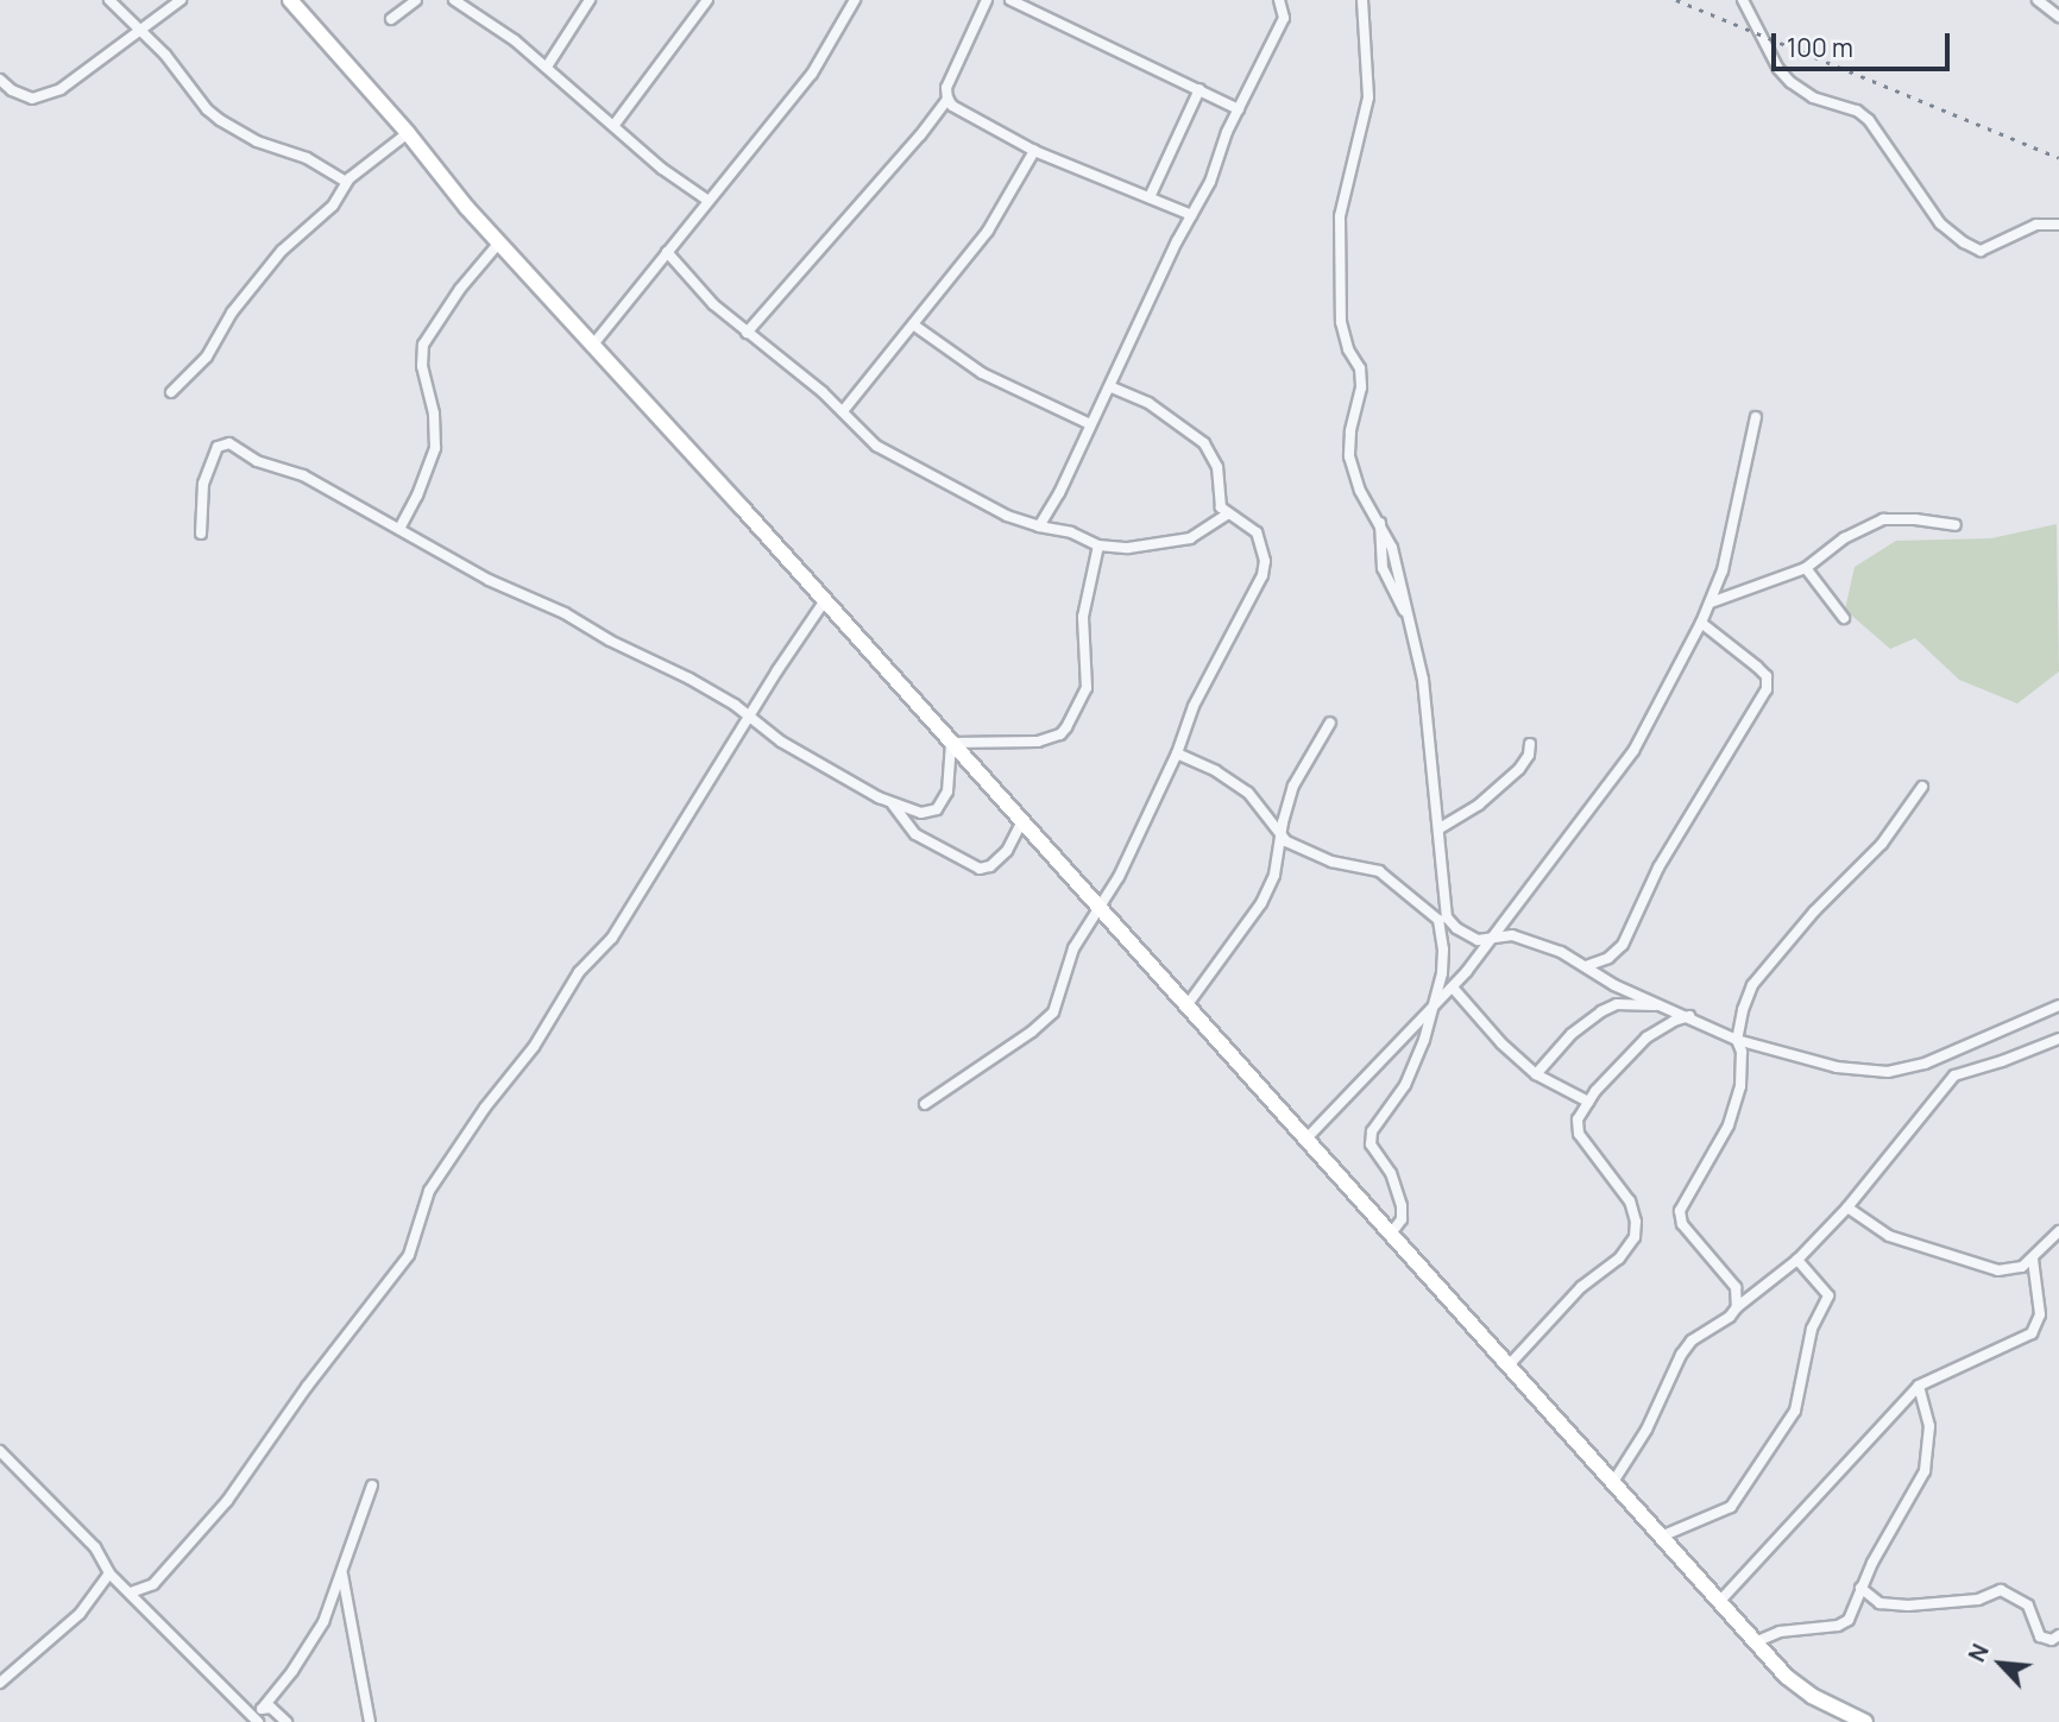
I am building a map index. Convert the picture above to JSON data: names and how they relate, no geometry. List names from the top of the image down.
{
  "scale_bar": "100 m",
  "north": "top left"
}
